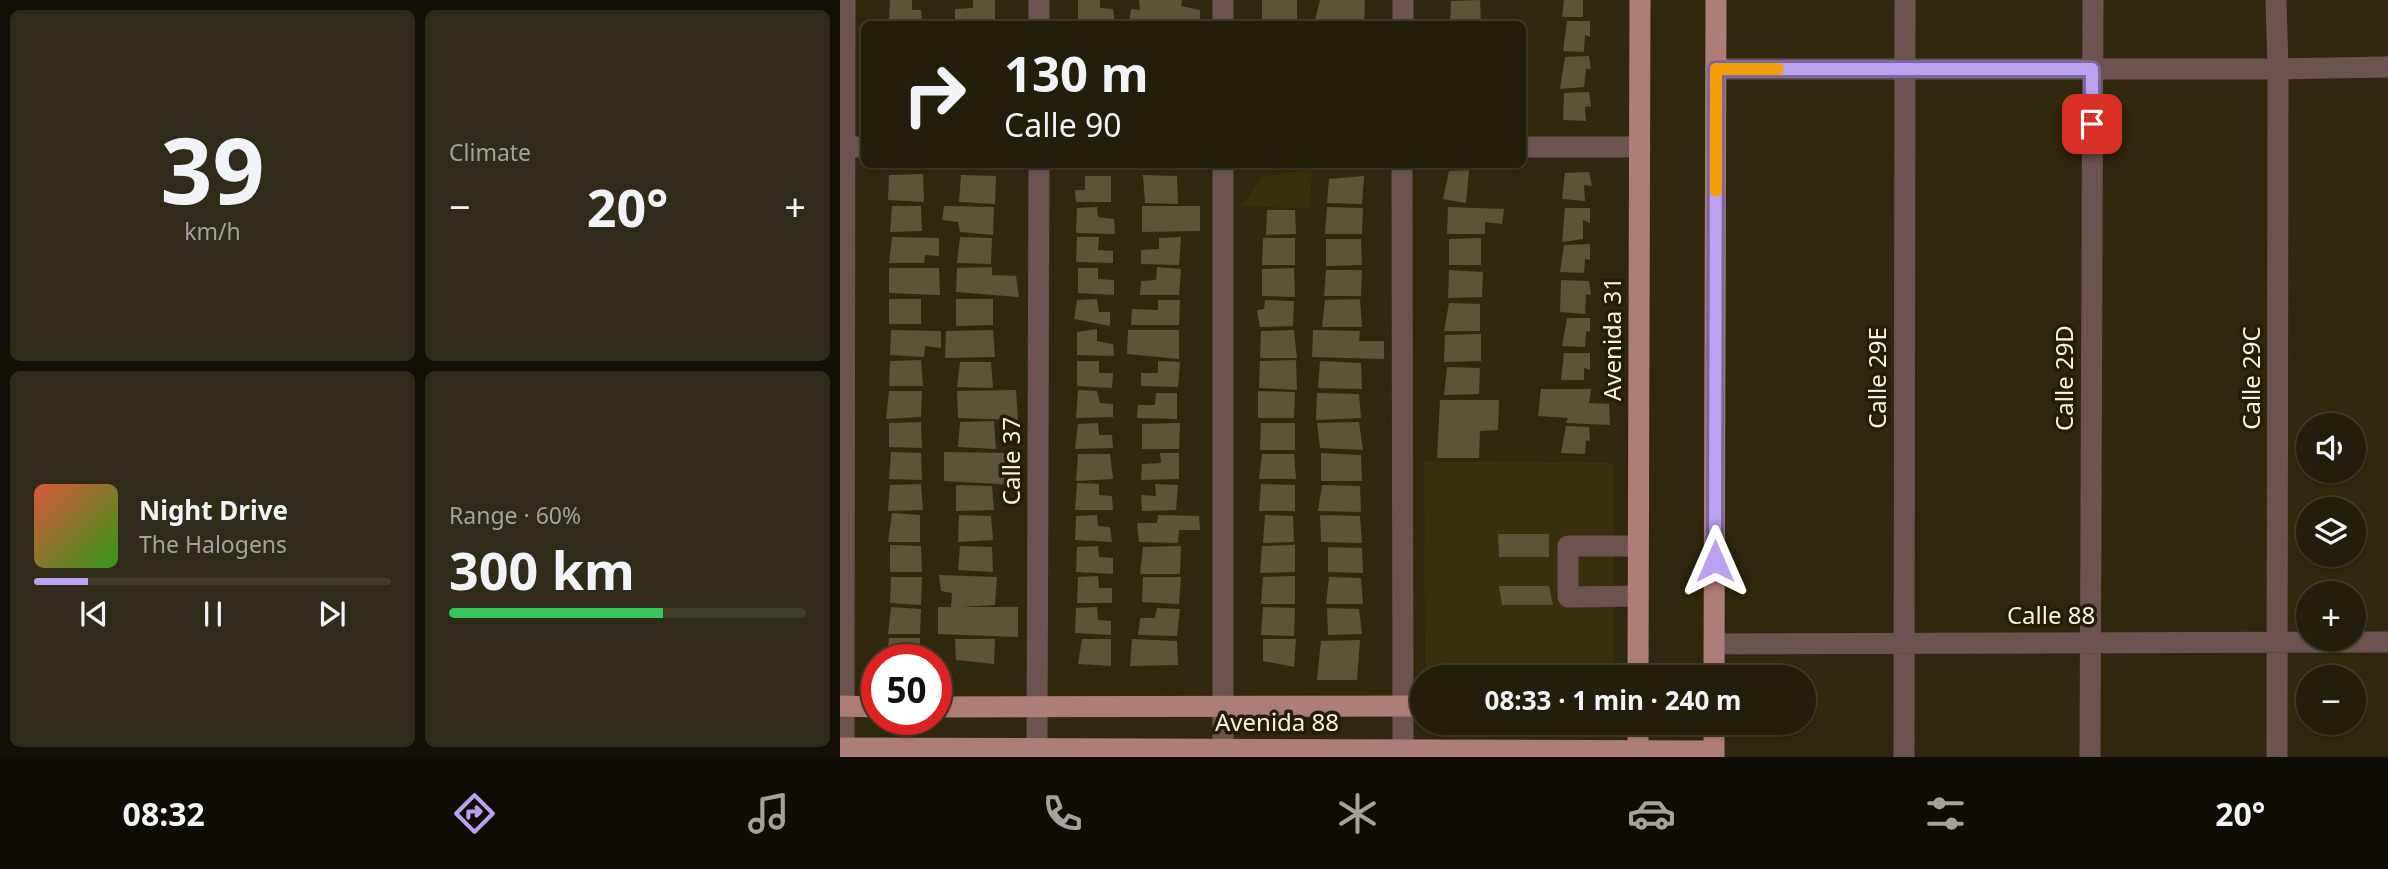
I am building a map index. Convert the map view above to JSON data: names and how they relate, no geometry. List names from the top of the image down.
{
  "streets": {
    "main road": ["Avenida 31", "Avenida 88"],
    "street": [
      "Calle 29E",
      "Calle 29D",
      "Calle 29C",
      "Calle 37",
      "Calle 88"
    ]
  },
  "crossings": [
    ["Calle 29E", "Calle 88"],
    ["Calle 29D", "Calle 88"],
    ["Calle 29C", "Calle 88"],
    ["Calle 37", "Avenida 88"]
  ],
  "page": {
    "tile": [
      ["39", "km/h"],
      "Climate",
      ["Range · 60%", "300 km"]
    ],
    "turn": ["130 m", "Calle 90"],
    "heat": ["−", "20°", "+"],
    "map_buttons": ["+", "−"],
    "song": ["Night Drive", "The Halogens"],
    "limit": "50",
    "trip": "08:33 · 1 min · 240 m",
    "tabs": ["08:32", "20°"]
  }
}
